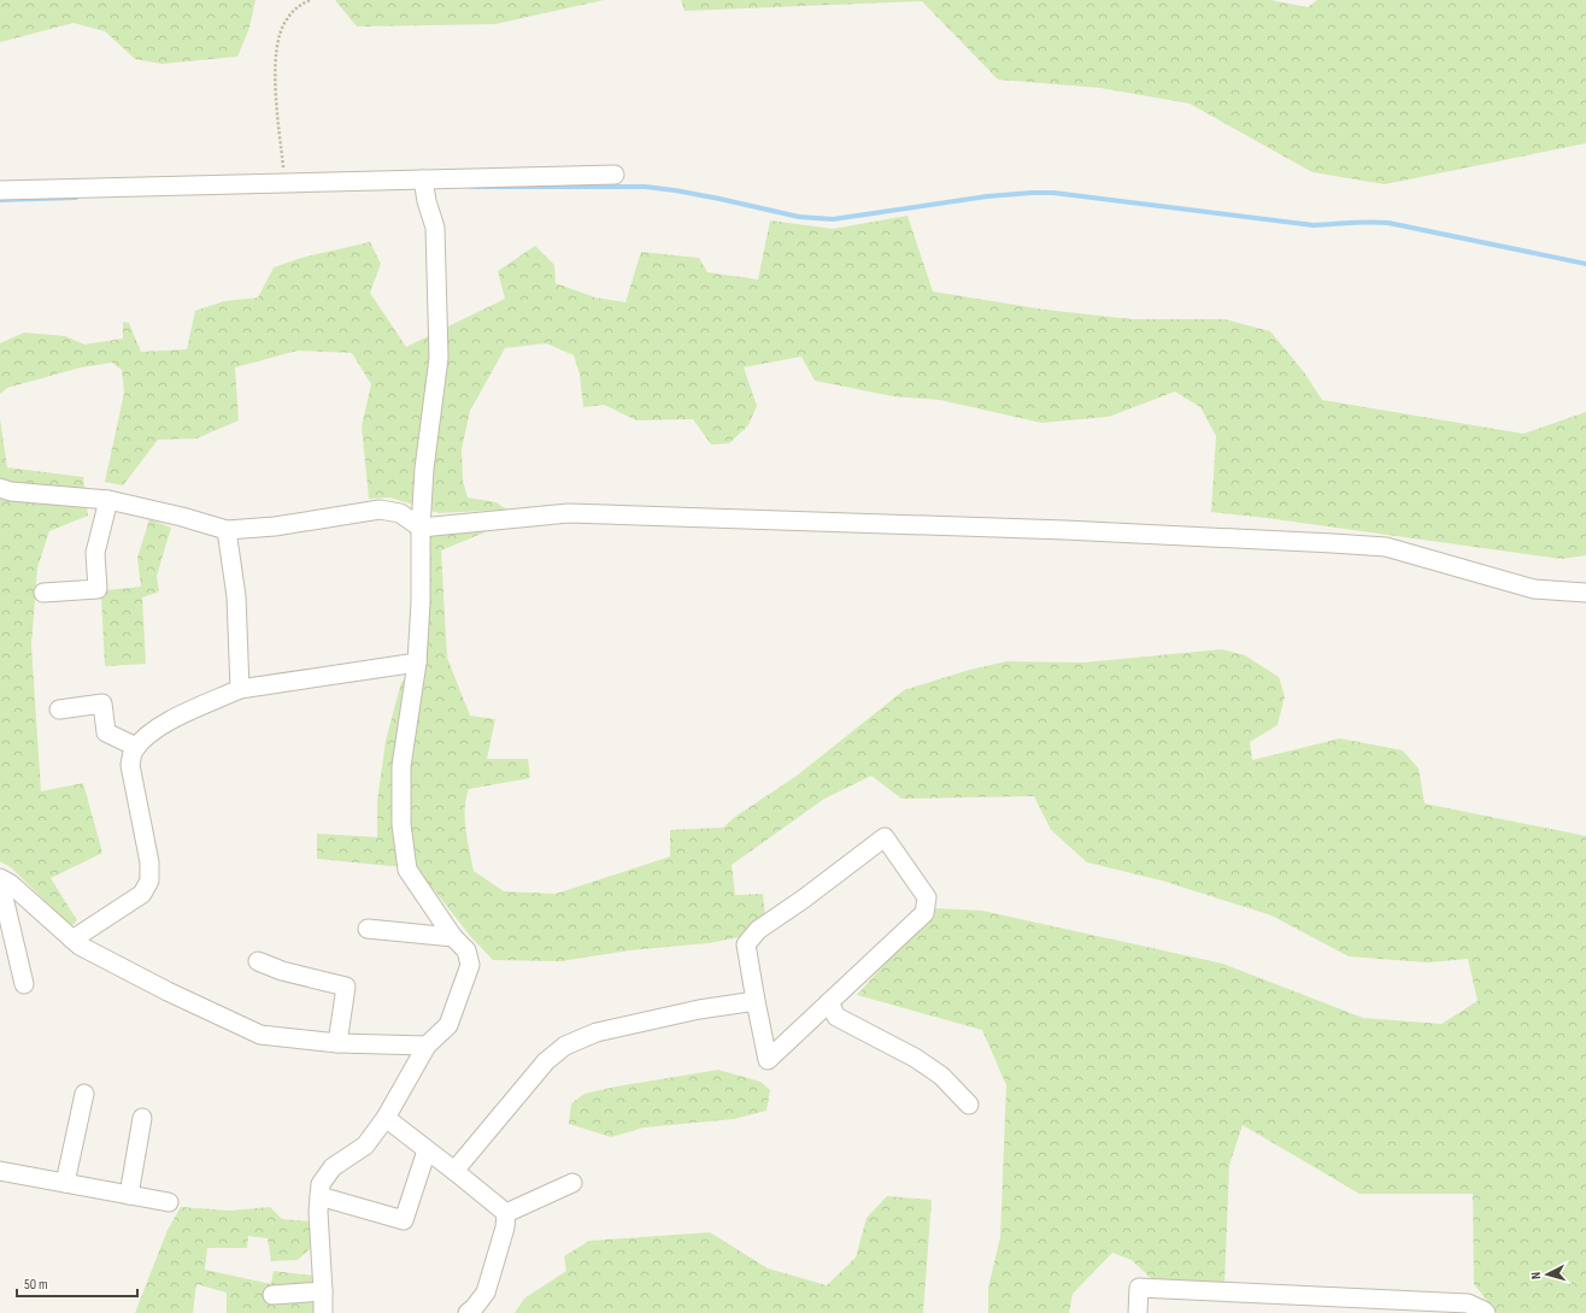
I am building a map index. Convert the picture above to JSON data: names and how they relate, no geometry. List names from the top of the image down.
{
  "scale_bar": "50 m",
  "north": "left"
}
